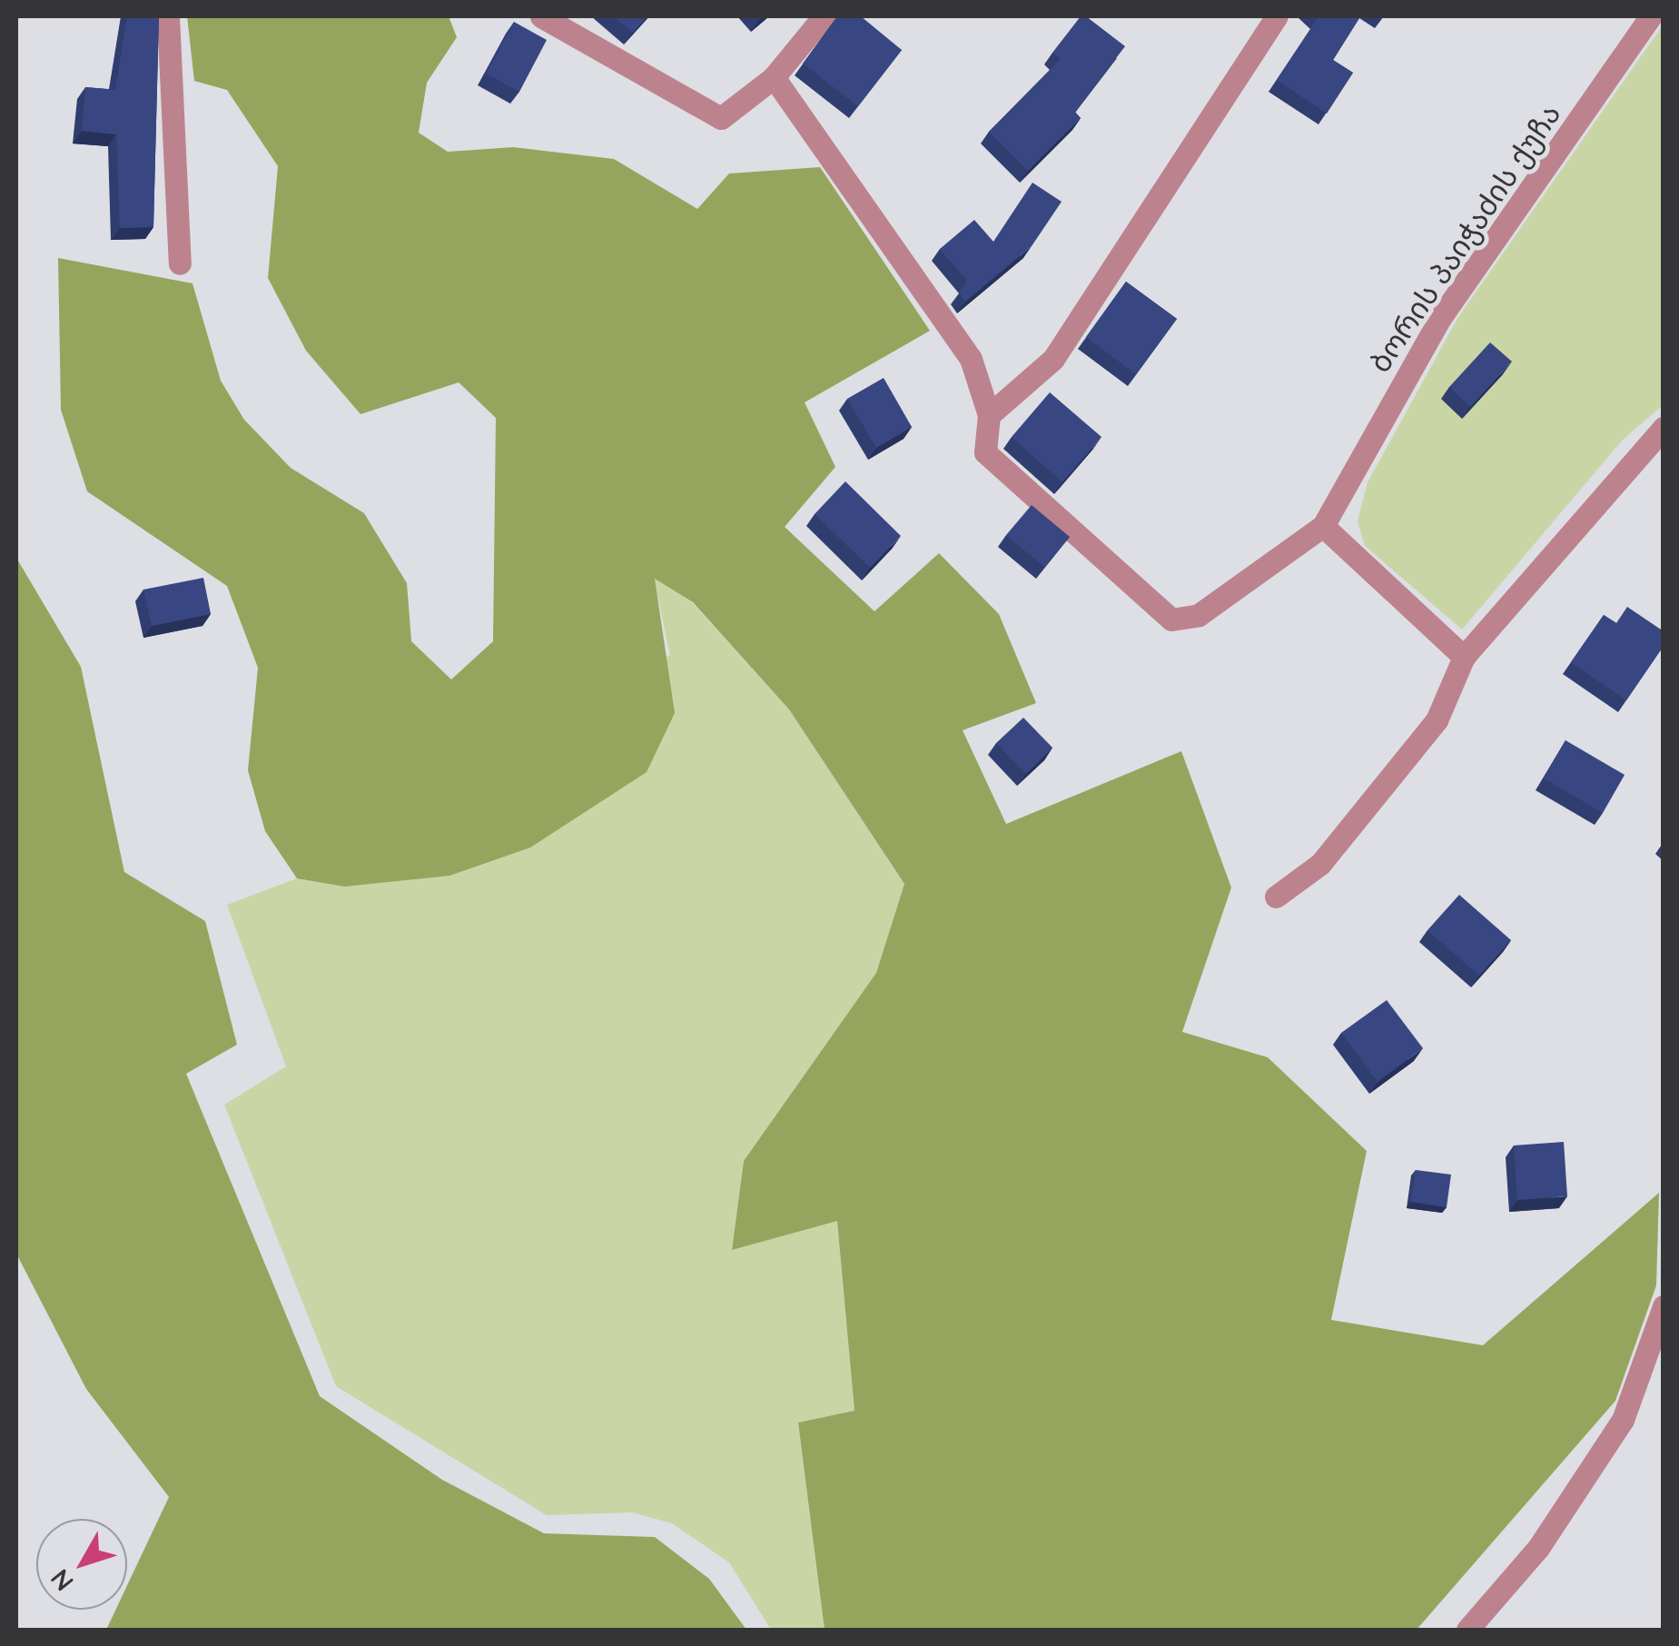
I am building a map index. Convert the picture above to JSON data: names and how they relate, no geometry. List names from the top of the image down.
{
  "streets": {
    "street": ["ბორის პაიჭაძის ქუჩა"]
  },
  "north": "bottom left"
}
